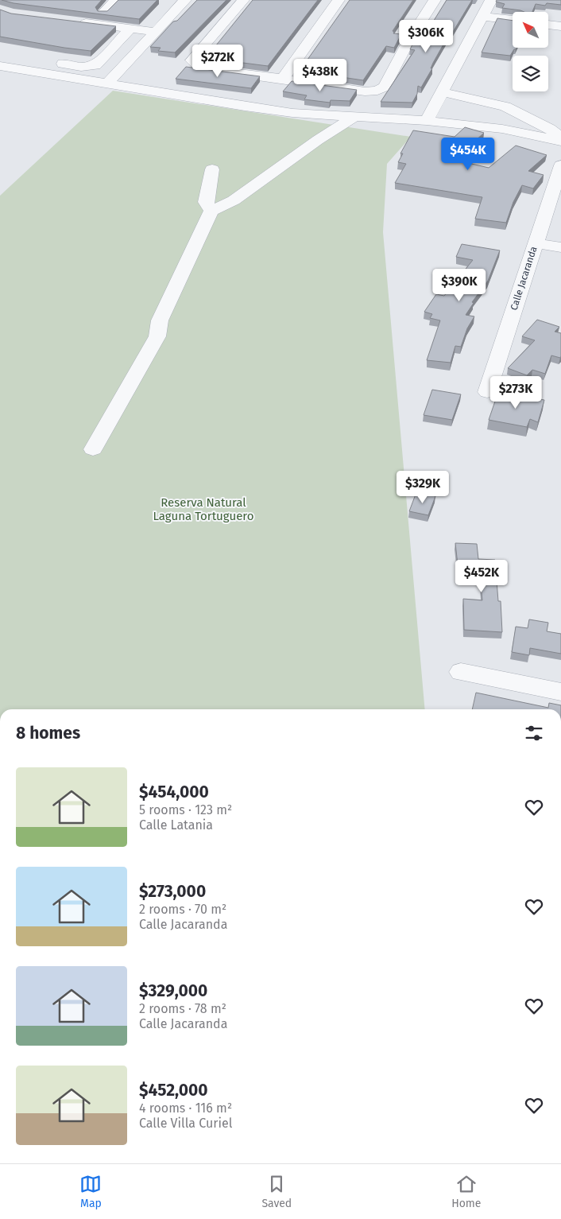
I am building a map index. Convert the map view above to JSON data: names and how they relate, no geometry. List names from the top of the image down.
{
  "streets": {
    "street": ["Calle Jacaranda"]
  },
  "parks": ["Reserva Natural Laguna Tortuguero"],
  "north": "top left",
  "page": {
    "price": [
      "$306K",
      "$272K",
      "$438K",
      "$454K",
      "$390K",
      "$273K",
      "$329K",
      "$452K"
    ],
    "heading": "8 homes",
    "list": [
      {
        "name": "$454,000",
        "note": "5 rooms · 123 m² · Calle Latania"
      },
      {
        "name": "$273,000",
        "note": "2 rooms · 70 m² · Calle Jacaranda"
      },
      {
        "name": "$329,000",
        "note": "2 rooms · 78 m² · Calle Jacaranda"
      },
      {
        "name": "$452,000",
        "note": "4 rooms · 116 m² · Calle Villa Curiel"
      }
    ],
    "tabs": ["Map", "Saved", "Home"]
  }
}
